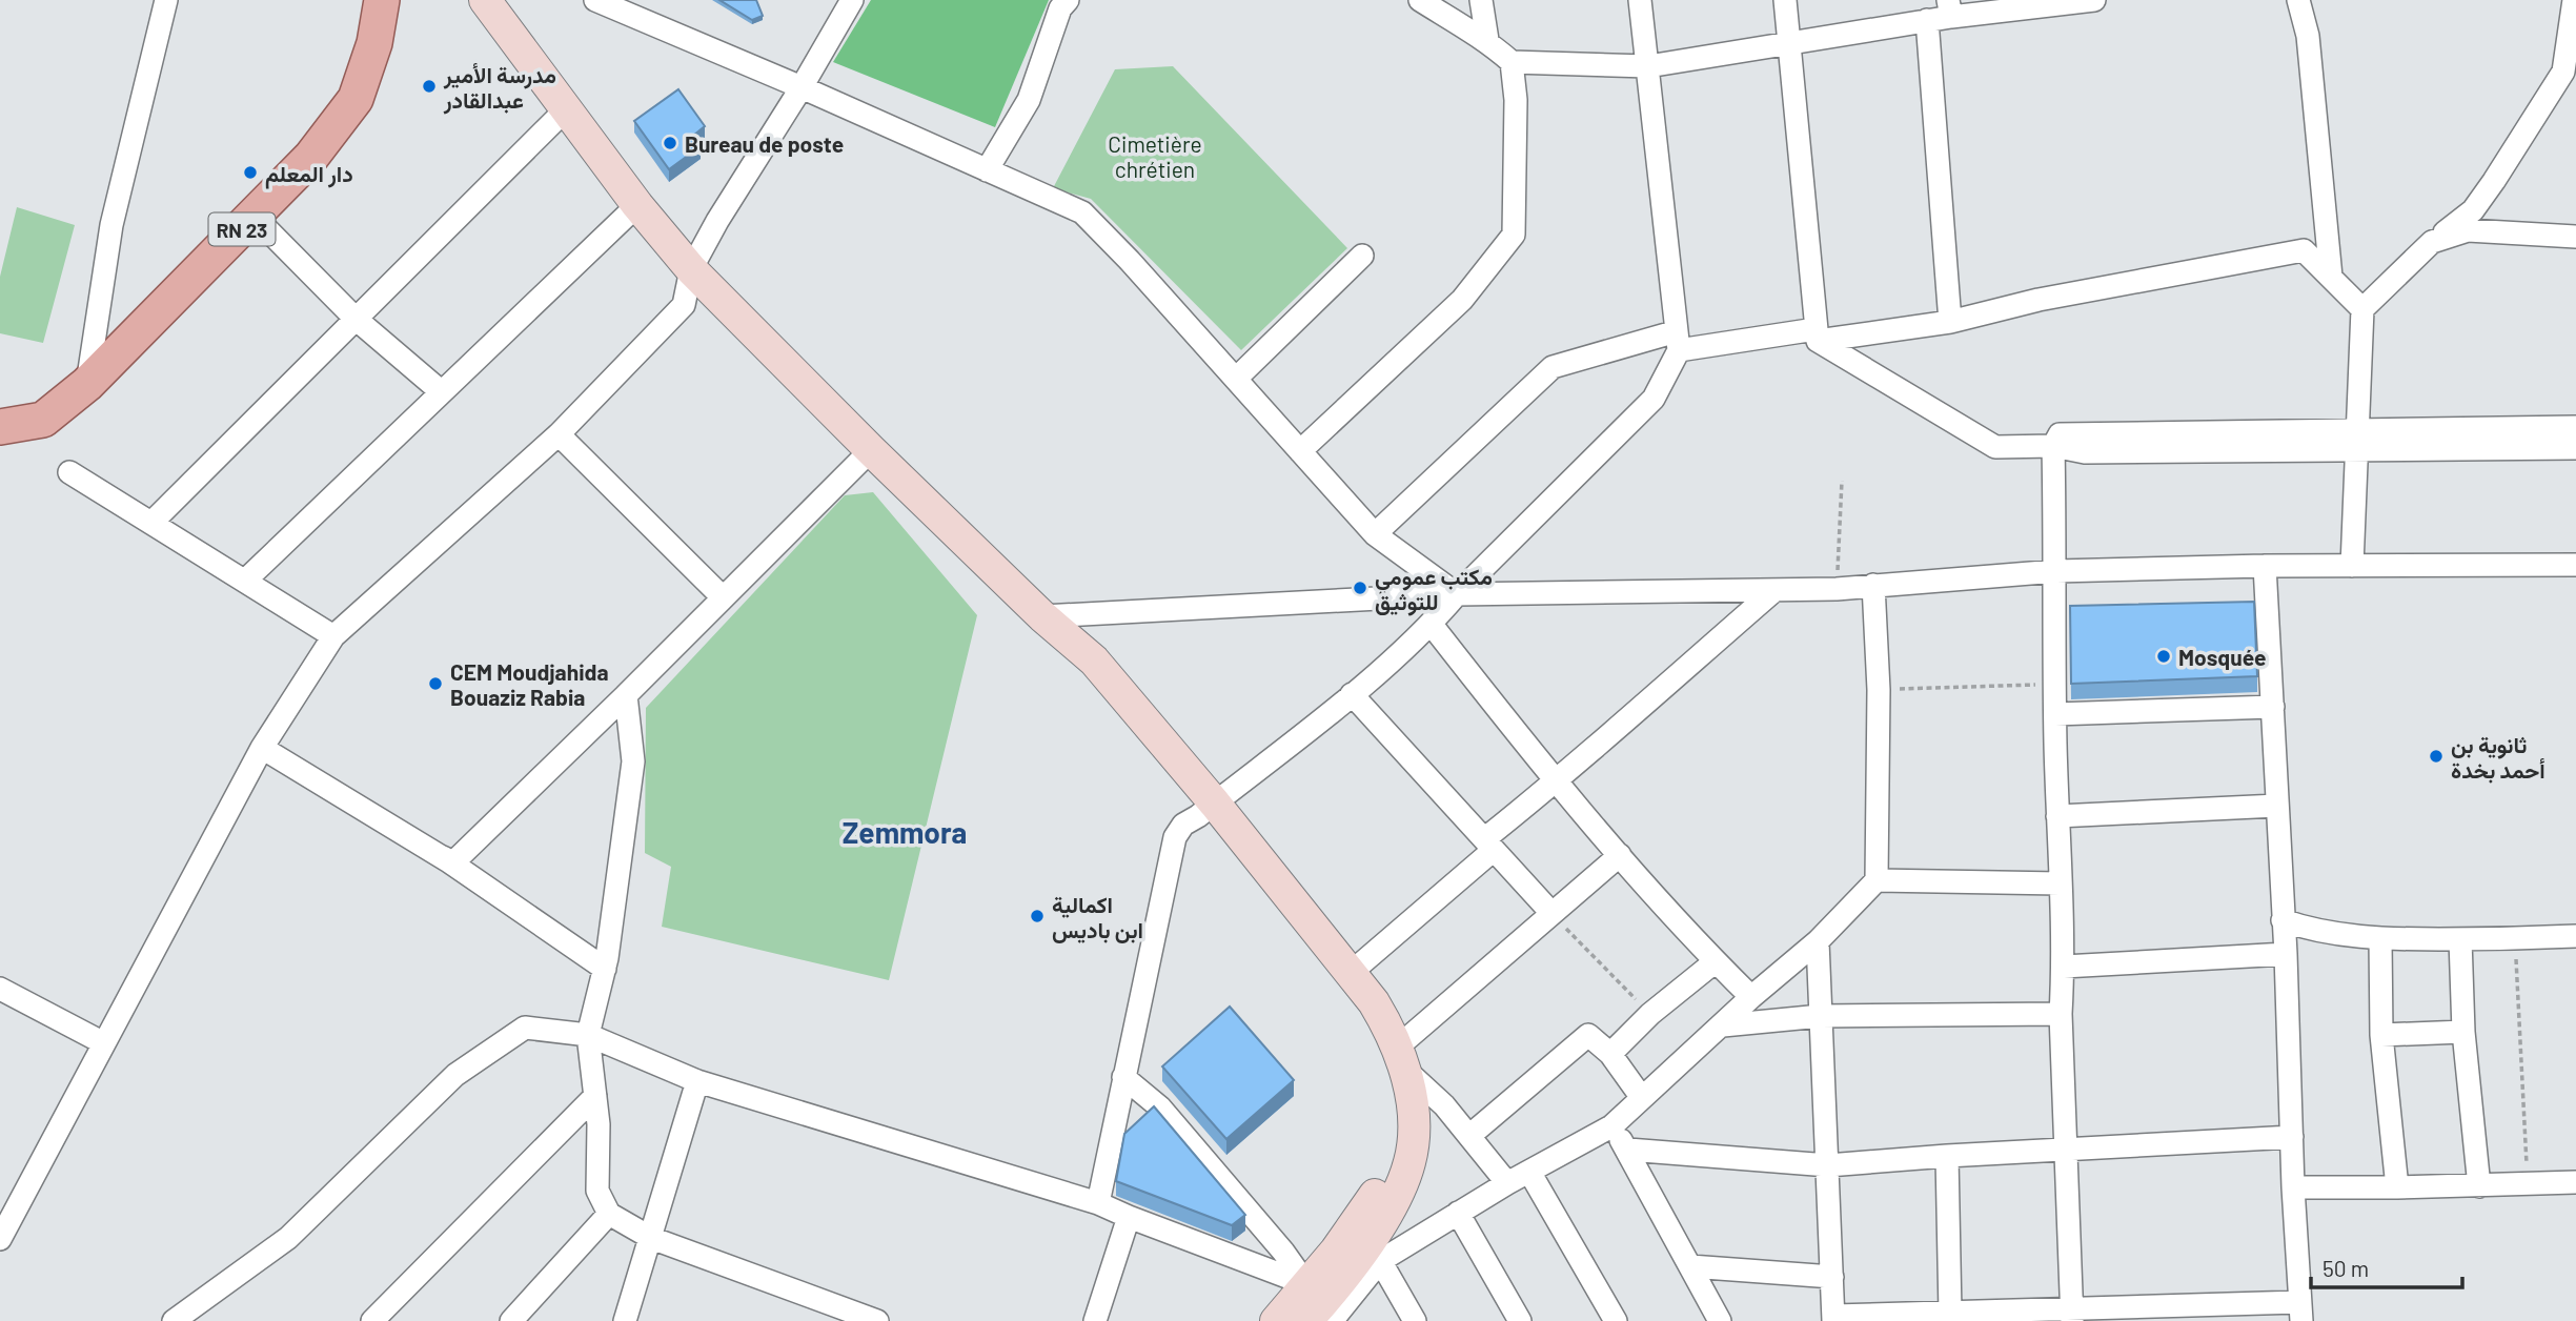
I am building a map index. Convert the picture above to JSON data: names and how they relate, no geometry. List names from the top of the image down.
{
  "streets": {
    "main road": ["RN 23"]
  },
  "districts": ["Zemmora"],
  "parks": ["Cimetière chrétien"],
  "places": [
    "مدرسة الأمير عبدالقادر",
    "Bureau de poste",
    "دار المعلم",
    "مكتب عمومي للتوثيق",
    "Mosquée",
    "CEM Moudjahida Bouaziz Rabia",
    "ثانوية بن أحمد بخدة",
    "اكمالية ابن باديس"
  ],
  "scale_bar": "50 m"
}
